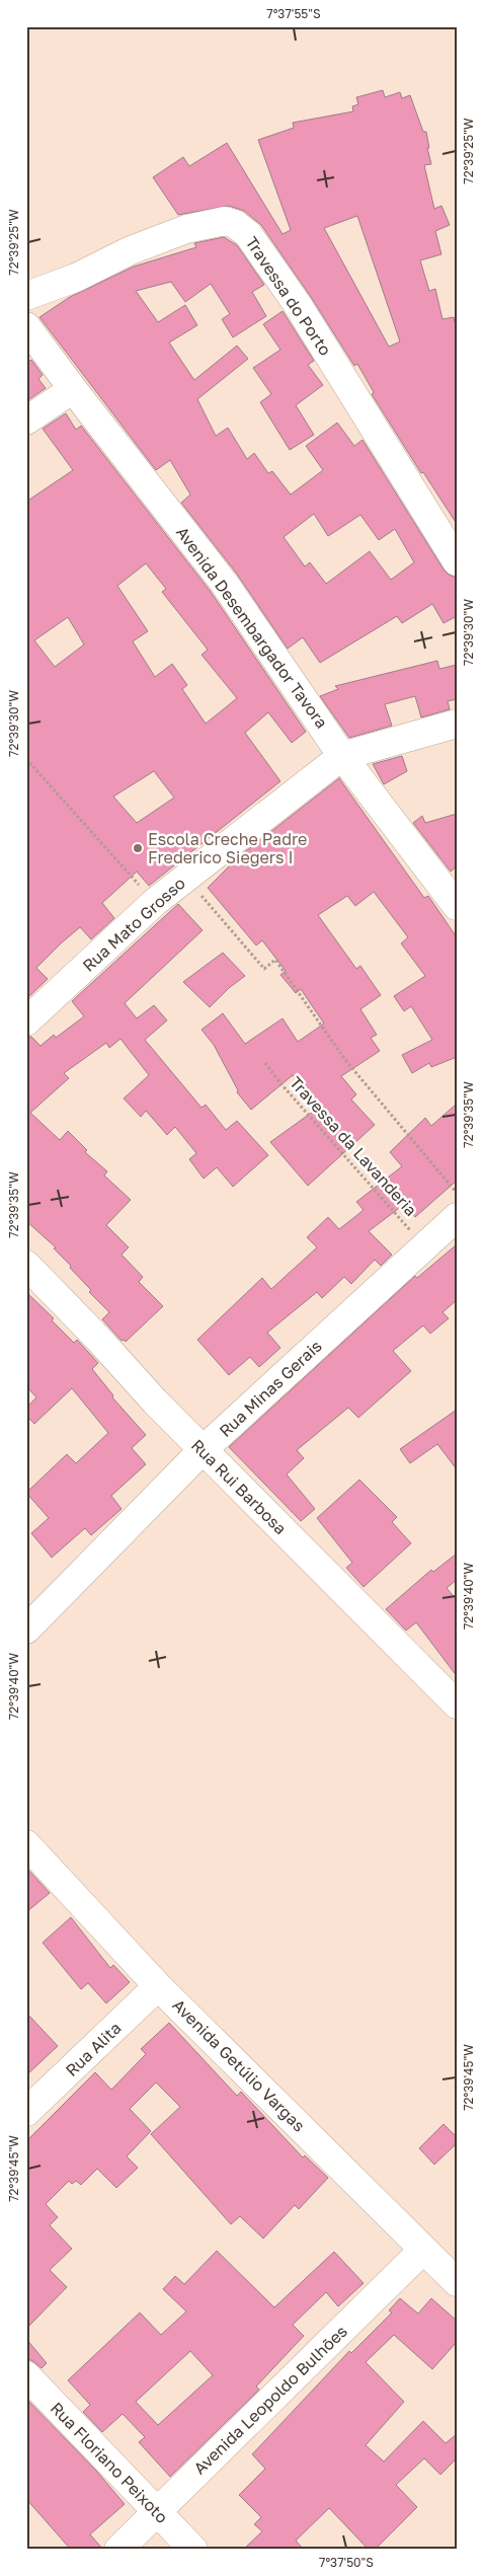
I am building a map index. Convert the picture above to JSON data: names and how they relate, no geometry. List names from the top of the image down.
{
  "streets": {
    "street": [
      "Travessa do Porto",
      "Avenida Desembargador Tavora",
      "Rua Mato Grosso",
      "Rua Minas Gerais",
      "Rua Rui Barbosa",
      "Rua Alita",
      "Avenida Getúlio Vargas",
      "Avenida Leopoldo Bulhões",
      "Rua Floriano Peixoto"
    ],
    "path": ["Travessa da Lavanderia"]
  },
  "crossings": [
    ["Avenida Desembargador Tavora", "Rua Mato Grosso"],
    ["Travessa da Lavanderia", "Rua Minas Gerais"],
    ["Rua Minas Gerais", "Rua Rui Barbosa"],
    ["Rua Alita", "Avenida Getúlio Vargas"],
    ["Avenida Getúlio Vargas", "Avenida Leopoldo Bulhões"],
    ["Avenida Leopoldo Bulhões", "Rua Floriano Peixoto"]
  ],
  "places": ["Escola Creche Padre Frederico Siegers I"],
  "coordinates": [
    "7°37'55\"S",
    "72°39'25\"W",
    "72°39'30\"W",
    "72°39'35\"W",
    "72°39'40\"W",
    "72°39'45\"W",
    "7°37'50\"S"
  ]
}
